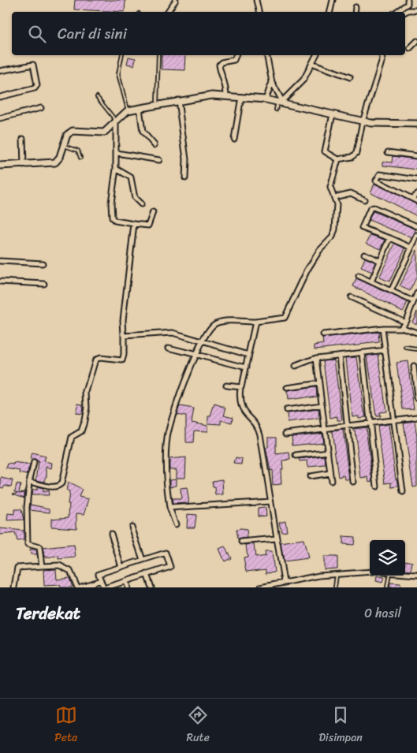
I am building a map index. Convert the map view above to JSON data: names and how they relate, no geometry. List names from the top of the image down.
{
  "page": {
    "search": "Cari di sini",
    "heading": ["Terdekat", "0 hasil"],
    "nav": ["Peta", "Rute", "Disimpan"]
  }
}
